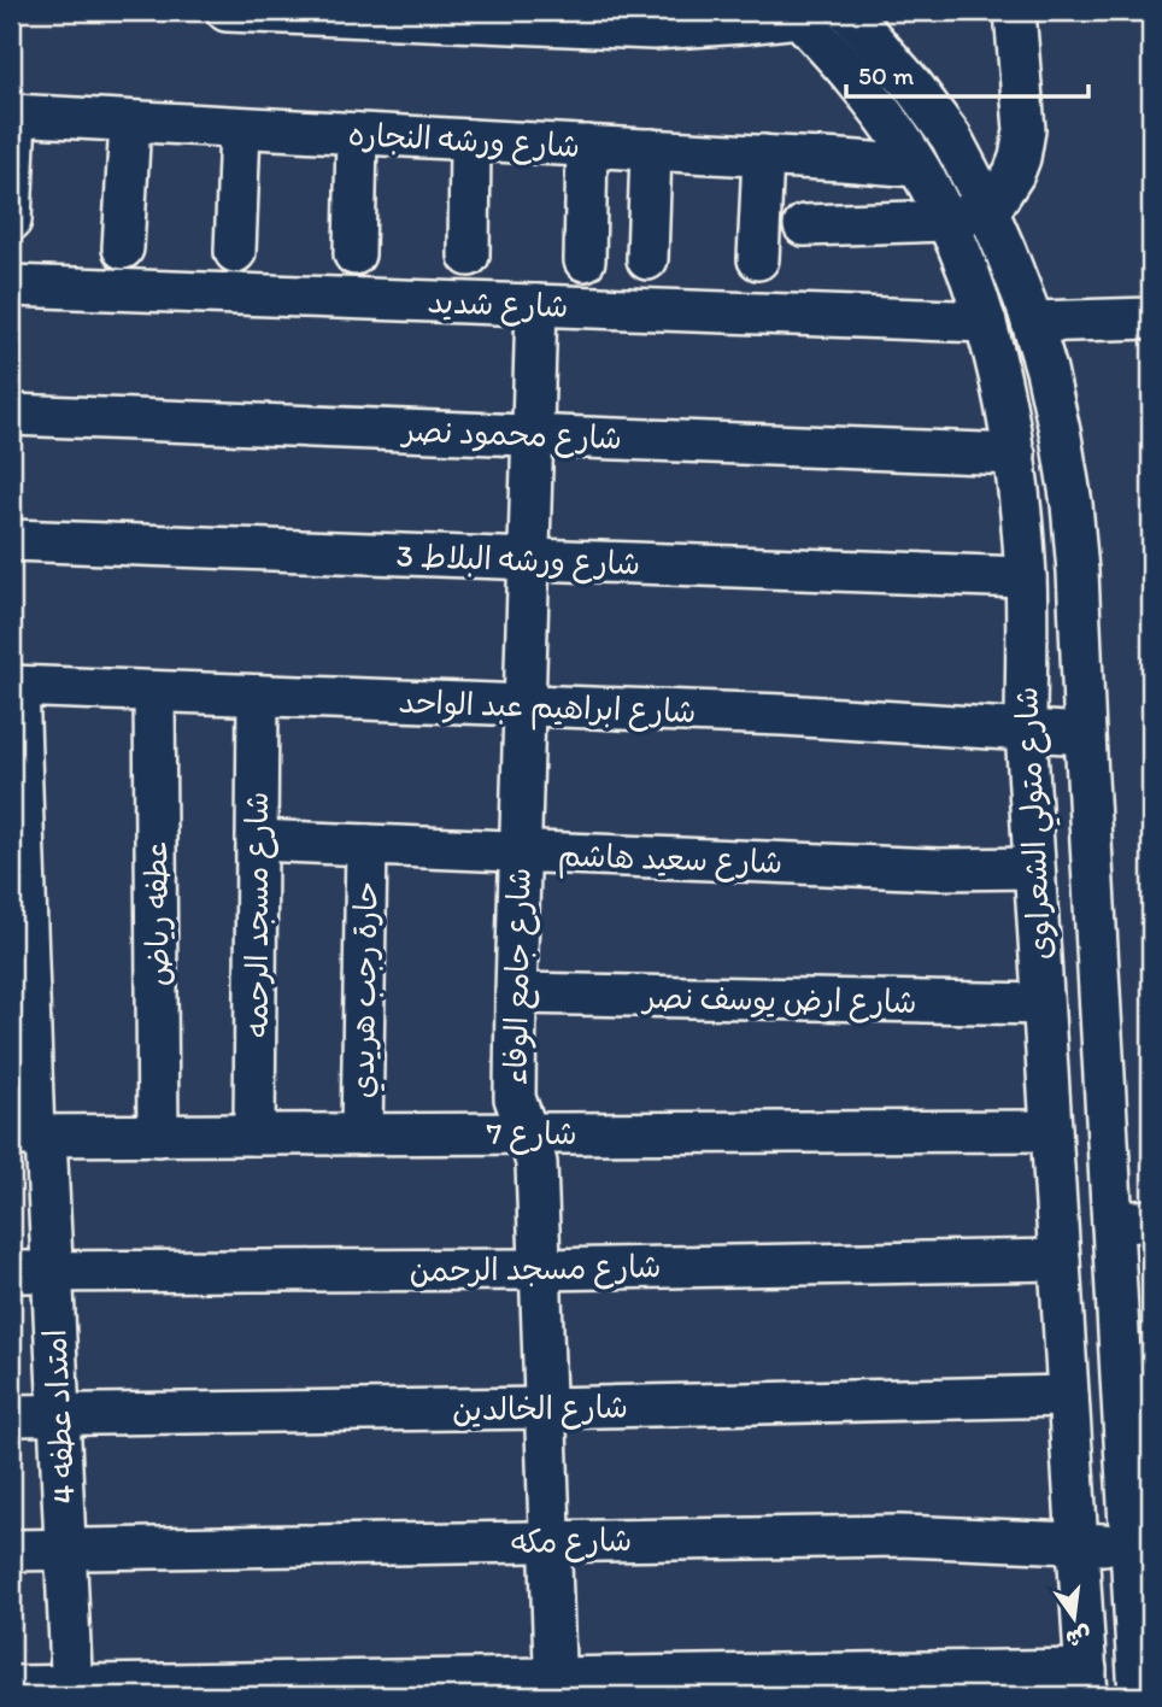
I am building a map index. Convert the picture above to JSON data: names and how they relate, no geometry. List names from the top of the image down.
{
  "streets": {
    "street": [
      "شارع ورشه النجاره",
      "شارع شديد",
      "شارع محمود نصر",
      "شارع ورشه البلاط 3",
      "شارع ابراهيم عبد الواحد",
      "شارع متولي الشعراوى",
      "شارع سعيد هاشم",
      "عطفه رياض",
      "شارع مسجد الرحمه",
      "شارع جامع الوفاء",
      "حارة رجب هريدي",
      "شارع ارض يوسف نصر",
      "شارع 7",
      "شارع مسجد الرحمن",
      "شارع الخالدين",
      "امتداد عطفه 4",
      "شارع مكه"
    ]
  },
  "crossings": [
    ["شارع ورشه النجاره", "شارع متولي الشعراوى"],
    ["شارع شديد", "شارع متولي الشعراوى"],
    ["شارع شديد", "شارع جامع الوفاء"],
    ["شارع محمود نصر", "شارع متولي الشعراوى"],
    ["شارع محمود نصر", "شارع جامع الوفاء"],
    ["شارع ورشه البلاط 3", "شارع متولي الشعراوى"],
    ["شارع ورشه البلاط 3", "شارع جامع الوفاء"],
    ["شارع ابراهيم عبد الواحد", "شارع متولي الشعراوى"],
    ["شارع ابراهيم عبد الواحد", "عطفه رياض"],
    ["شارع ابراهيم عبد الواحد", "شارع مسجد الرحمه"],
    ["شارع ابراهيم عبد الواحد", "شارع جامع الوفاء"],
    ["شارع ابراهيم عبد الواحد", "امتداد عطفه 4"],
    ["شارع متولي الشعراوى", "شارع سعيد هاشم"],
    ["شارع متولي الشعراوى", "شارع ارض يوسف نصر"],
    ["شارع متولي الشعراوى", "شارع 7"],
    ["شارع متولي الشعراوى", "شارع مسجد الرحمن"],
    ["شارع متولي الشعراوى", "شارع الخالدين"],
    ["شارع متولي الشعراوى", "شارع مكه"],
    ["شارع سعيد هاشم", "شارع مسجد الرحمه"],
    ["شارع سعيد هاشم", "شارع جامع الوفاء"],
    ["شارع سعيد هاشم", "حارة رجب هريدي"],
    ["عطفه رياض", "شارع 7"],
    ["شارع مسجد الرحمه", "شارع 7"],
    ["شارع جامع الوفاء", "شارع ارض يوسف نصر"],
    ["شارع جامع الوفاء", "شارع 7"],
    ["شارع جامع الوفاء", "شارع مسجد الرحمن"],
    ["شارع جامع الوفاء", "شارع الخالدين"],
    ["شارع جامع الوفاء", "شارع مكه"],
    ["حارة رجب هريدي", "شارع 7"],
    ["شارع 7", "امتداد عطفه 4"],
    ["شارع مسجد الرحمن", "امتداد عطفه 4"],
    ["شارع الخالدين", "امتداد عطفه 4"],
    ["امتداد عطفه 4", "شارع مكه"]
  ],
  "scale_bar": "50 m",
  "north": "bottom"
}
